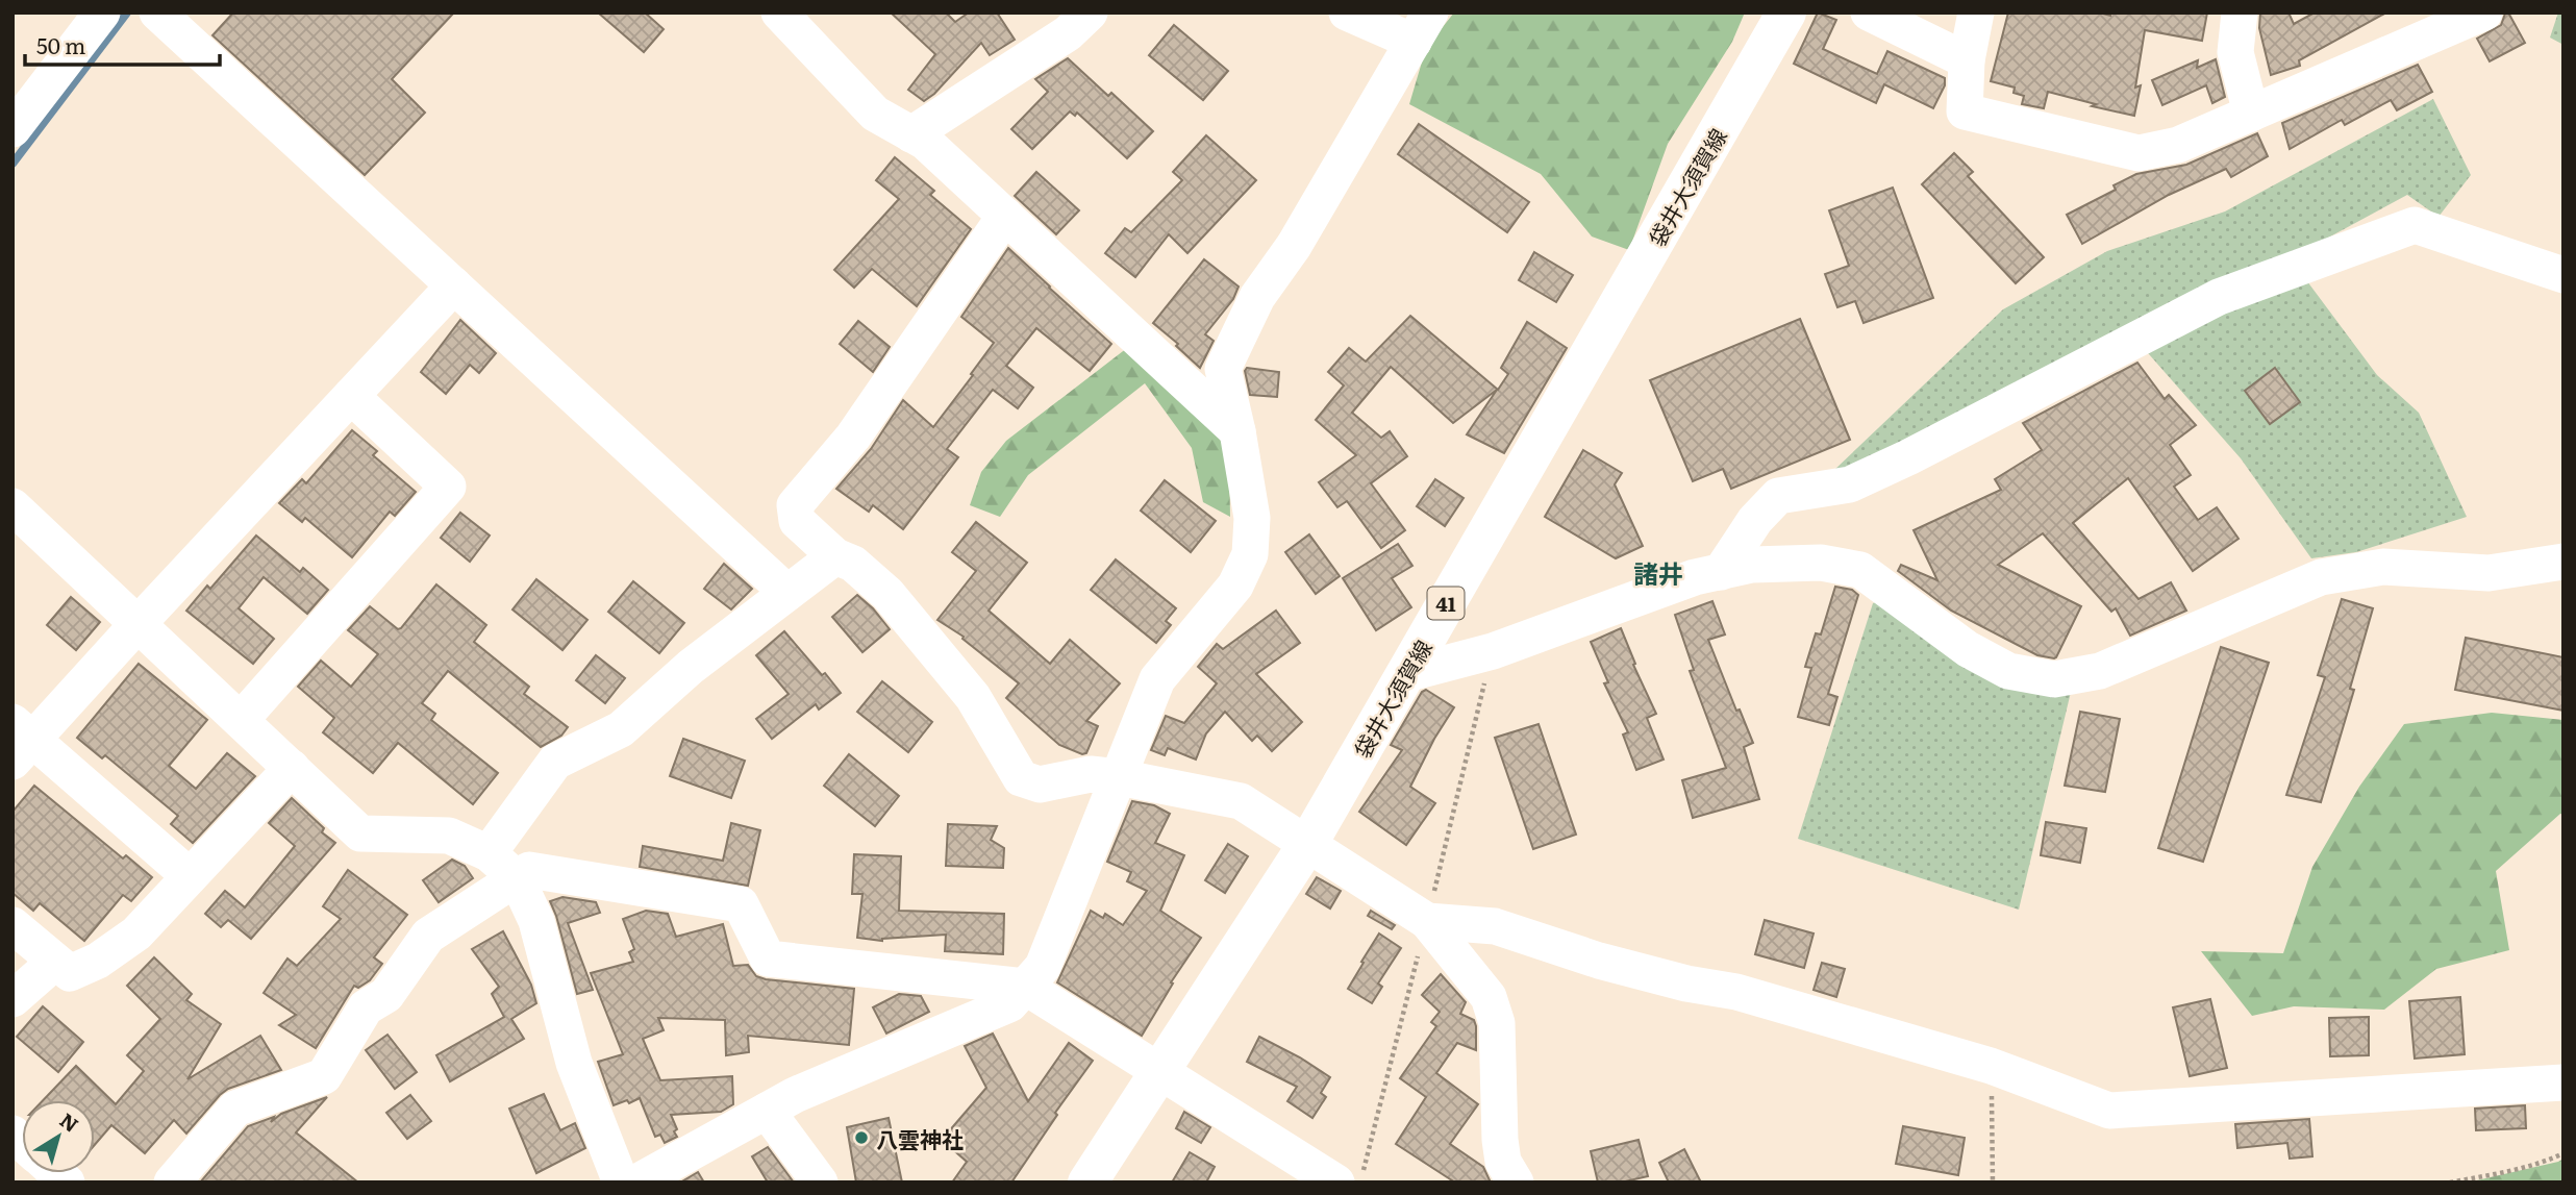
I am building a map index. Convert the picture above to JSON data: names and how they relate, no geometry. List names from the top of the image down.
{
  "streets": {
    "main road": ["袋井大須賀線", "41"]
  },
  "districts": ["諸井"],
  "places": ["八雲神社"],
  "scale_bar": "50 m",
  "north": "top right"
}
